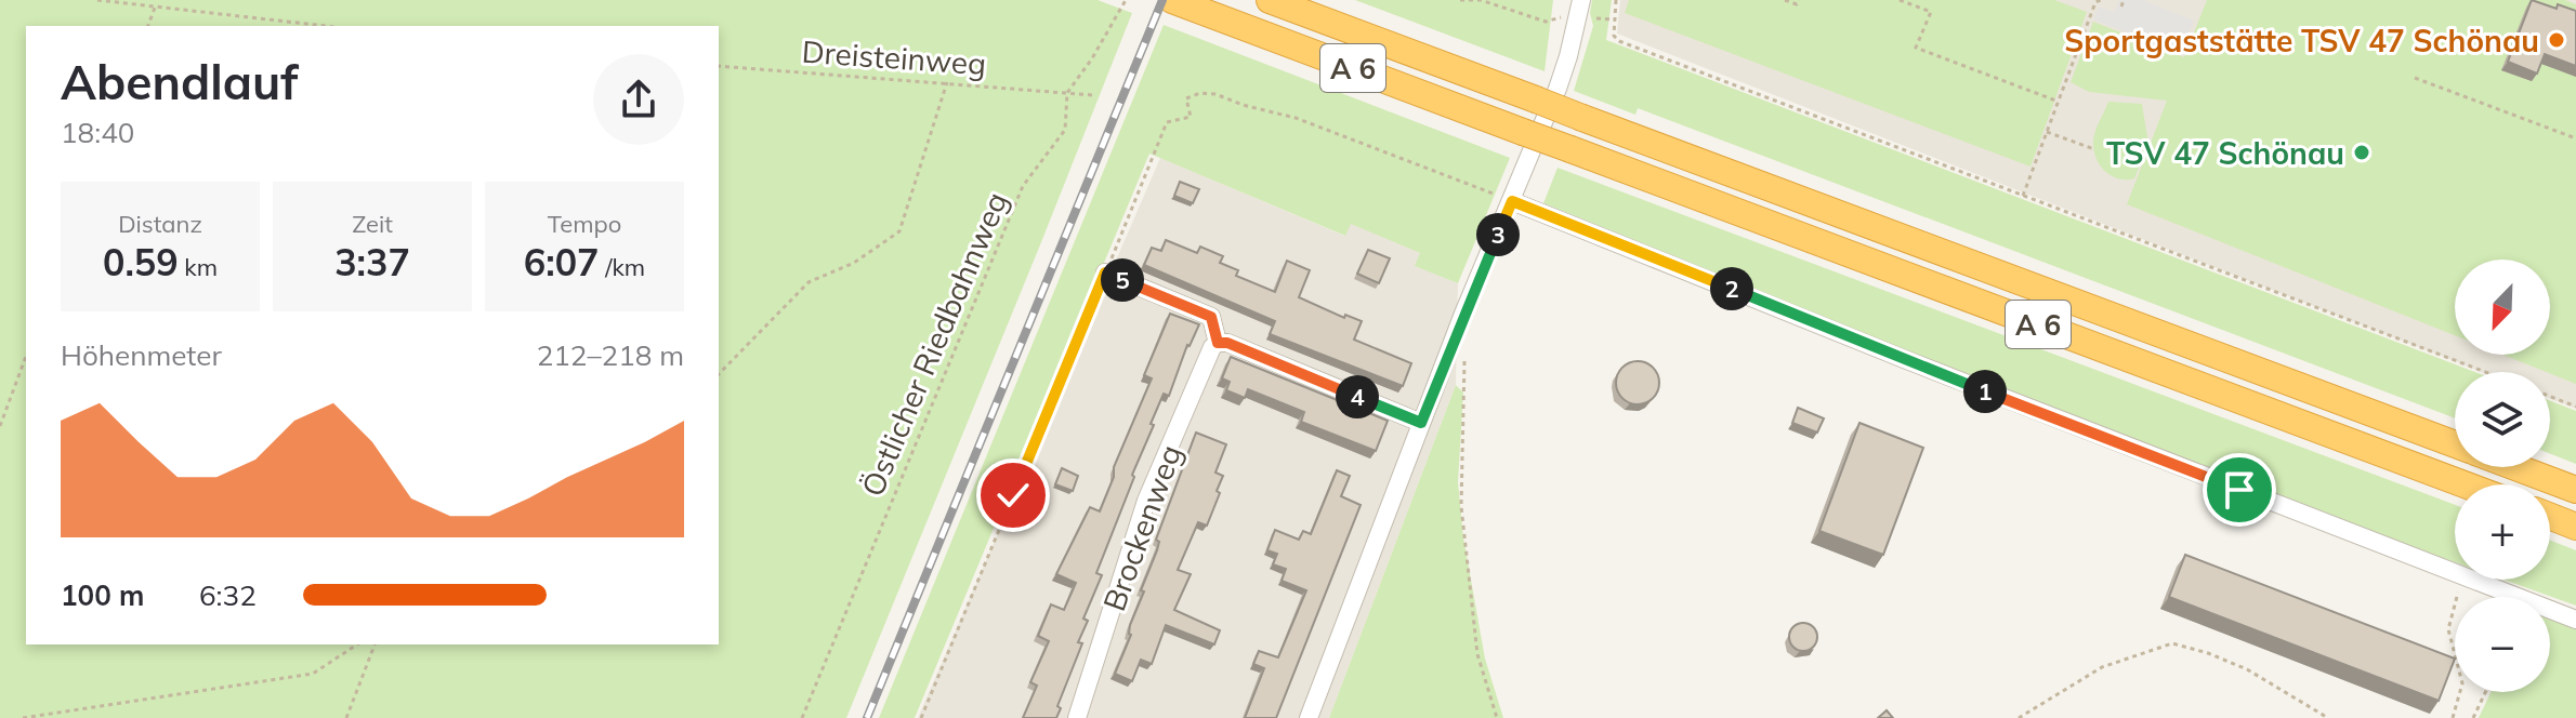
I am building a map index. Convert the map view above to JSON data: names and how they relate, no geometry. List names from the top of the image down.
{
  "streets": {
    "highway": ["A 6"],
    "street": ["Brockenweg"],
    "path": ["Dreisteinweg", "Östlicher Riedbahnweg"]
  },
  "crossings": [
    ["Dreisteinweg", "Östlicher Riedbahnweg"]
  ],
  "places": ["Sportgaststätte TSV 47 Schönau", "TSV 47 Schönau"],
  "north": "bottom left",
  "page": {
    "heading": ["Abendlauf", "18:40"],
    "stats": [
      ["Distanz", "0.59 km"],
      ["Zeit", "3:37"],
      ["Tempo", "6:07 /km"]
    ],
    "pins": [
      "3",
      "5",
      "2",
      "1",
      "4"
    ],
    "map_buttons": ["+", "−"],
    "chart": ["Höhenmeter", "212–218 m"],
    "list": [
      {
        "name": "100 m",
        "note": "6:32"
      }
    ]
  }
}
